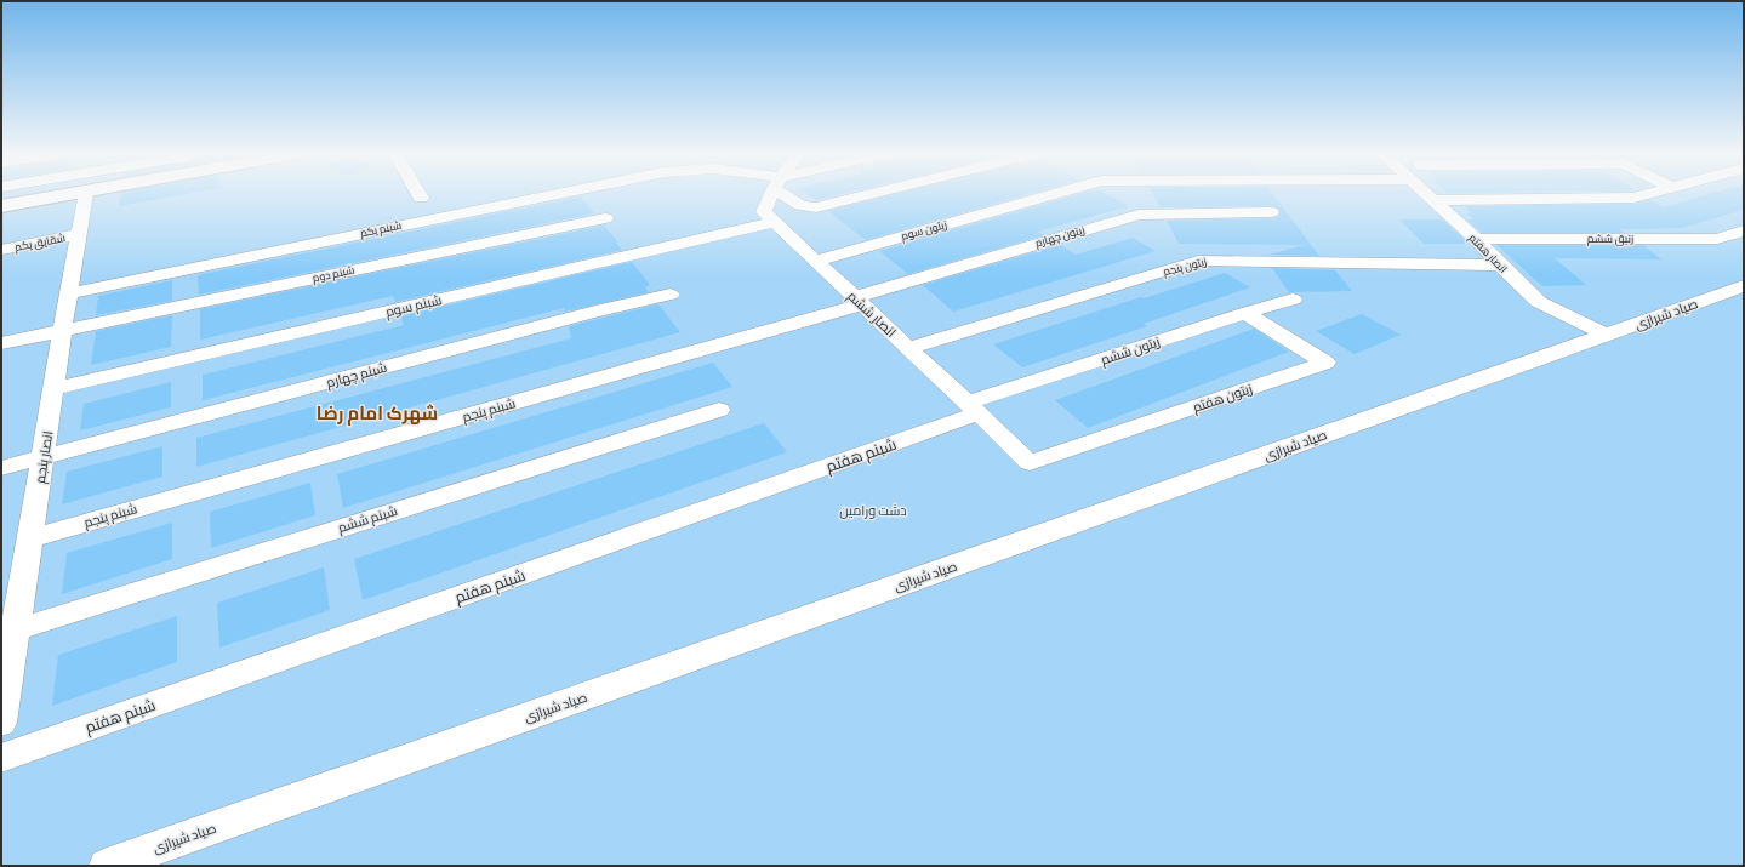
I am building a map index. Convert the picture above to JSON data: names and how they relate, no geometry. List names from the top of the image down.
{
  "streets": {
    "street": [
      "شبنم یکم",
      "زیتون سوم",
      "زیتون چهارم",
      "زنبق ششم",
      "شقایق یکم",
      "انصار هفتم",
      "زیتون پنجم",
      "شبنم دوم",
      "شبنم سوم",
      "انصار ششم",
      "صیاد شیرازی",
      "زیتون ششم",
      "شبنم چهارم",
      "زیتون هفتم",
      "شبنم پنجم",
      "شبنم هفتم",
      "انصار پنجم",
      "شبنم ششم"
    ]
  },
  "crossings": [
    ["شبنم یکم", "انصار پنجم"],
    ["زیتون سوم", "انصار ششم"],
    ["زیتون چهارم", "انصار ششم"],
    ["زیتون چهارم", "شبنم پنجم"],
    ["زنبق ششم", "انصار هفتم"],
    ["شقایق یکم", "انصار پنجم"],
    ["انصار هفتم", "زیتون پنجم"],
    ["انصار هفتم", "صیاد شیرازی"],
    ["زیتون پنجم", "انصار ششم"],
    ["شبنم دوم", "انصار پنجم"],
    ["شبنم سوم", "انصار ششم"],
    ["شبنم سوم", "انصار پنجم"],
    ["انصار ششم", "زیتون ششم"],
    ["انصار ششم", "زیتون هفتم"],
    ["انصار ششم", "شبنم پنجم"],
    ["انصار ششم", "شبنم هفتم"],
    ["زیتون ششم", "زیتون هفتم"],
    ["زیتون ششم", "شبنم هفتم"],
    ["شبنم چهارم", "انصار پنجم"],
    ["شبنم پنجم", "انصار پنجم"],
    ["انصار پنجم", "شبنم ششم"]
  ],
  "districts": ["شهرک امام رضا"],
  "parks": ["دشت ورامین"]
}
